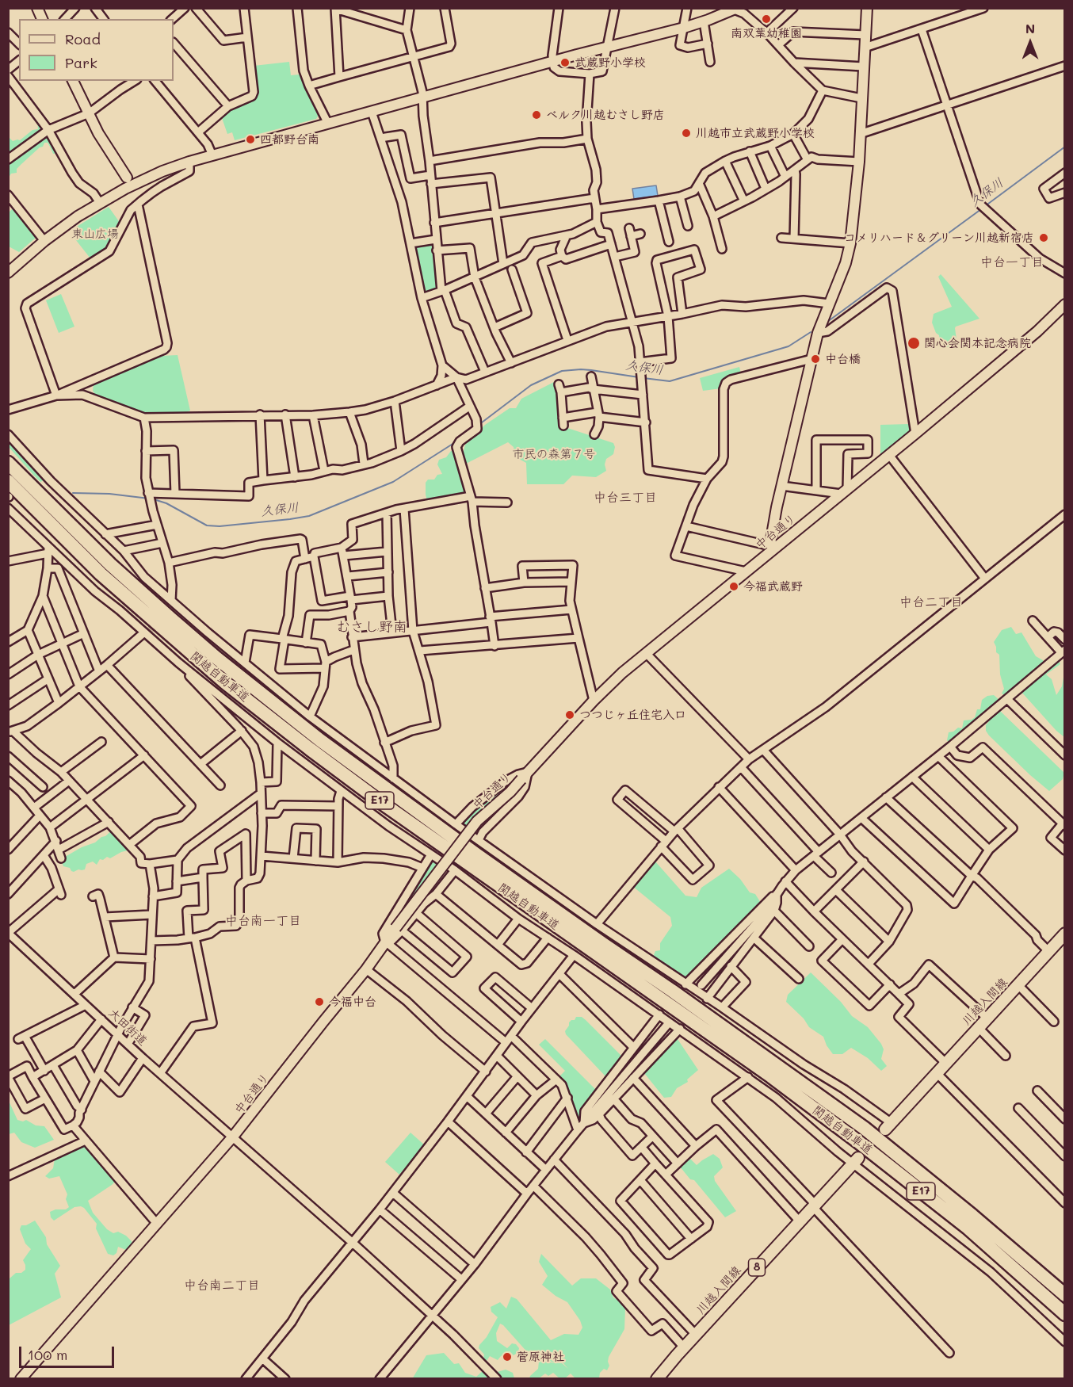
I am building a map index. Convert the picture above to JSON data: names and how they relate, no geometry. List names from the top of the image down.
{
  "streets": {
    "highway": ["関越自動車道", "E17"],
    "main road": ["川越入間線", "8"],
    "street": ["中台通り", "大田街道"]
  },
  "crossings": [
    ["中台通り", "大田街道"]
  ],
  "districts": [
    "中台一丁目",
    "中台三丁目",
    "中台二丁目",
    "むさし野南",
    "中台南一丁目",
    "中台南二丁目"
  ],
  "water": ["久保川"],
  "parks": ["東山広場", "市民の森第７号"],
  "places": [
    "南双葉幼稚園",
    "武蔵野小学校",
    "ベルク川越むさし野店",
    "川越市立武蔵野小学校",
    "四都野台南",
    "コメリハード＆グリーン川越新宿店",
    "関心会関本記念病院",
    "中台橋",
    "今福武蔵野",
    "つつじヶ丘住宅入口",
    "今福中台",
    "菅原神社"
  ],
  "legend": ["Road", "Park"],
  "scale_bar": "100 m",
  "north": "top"
}
